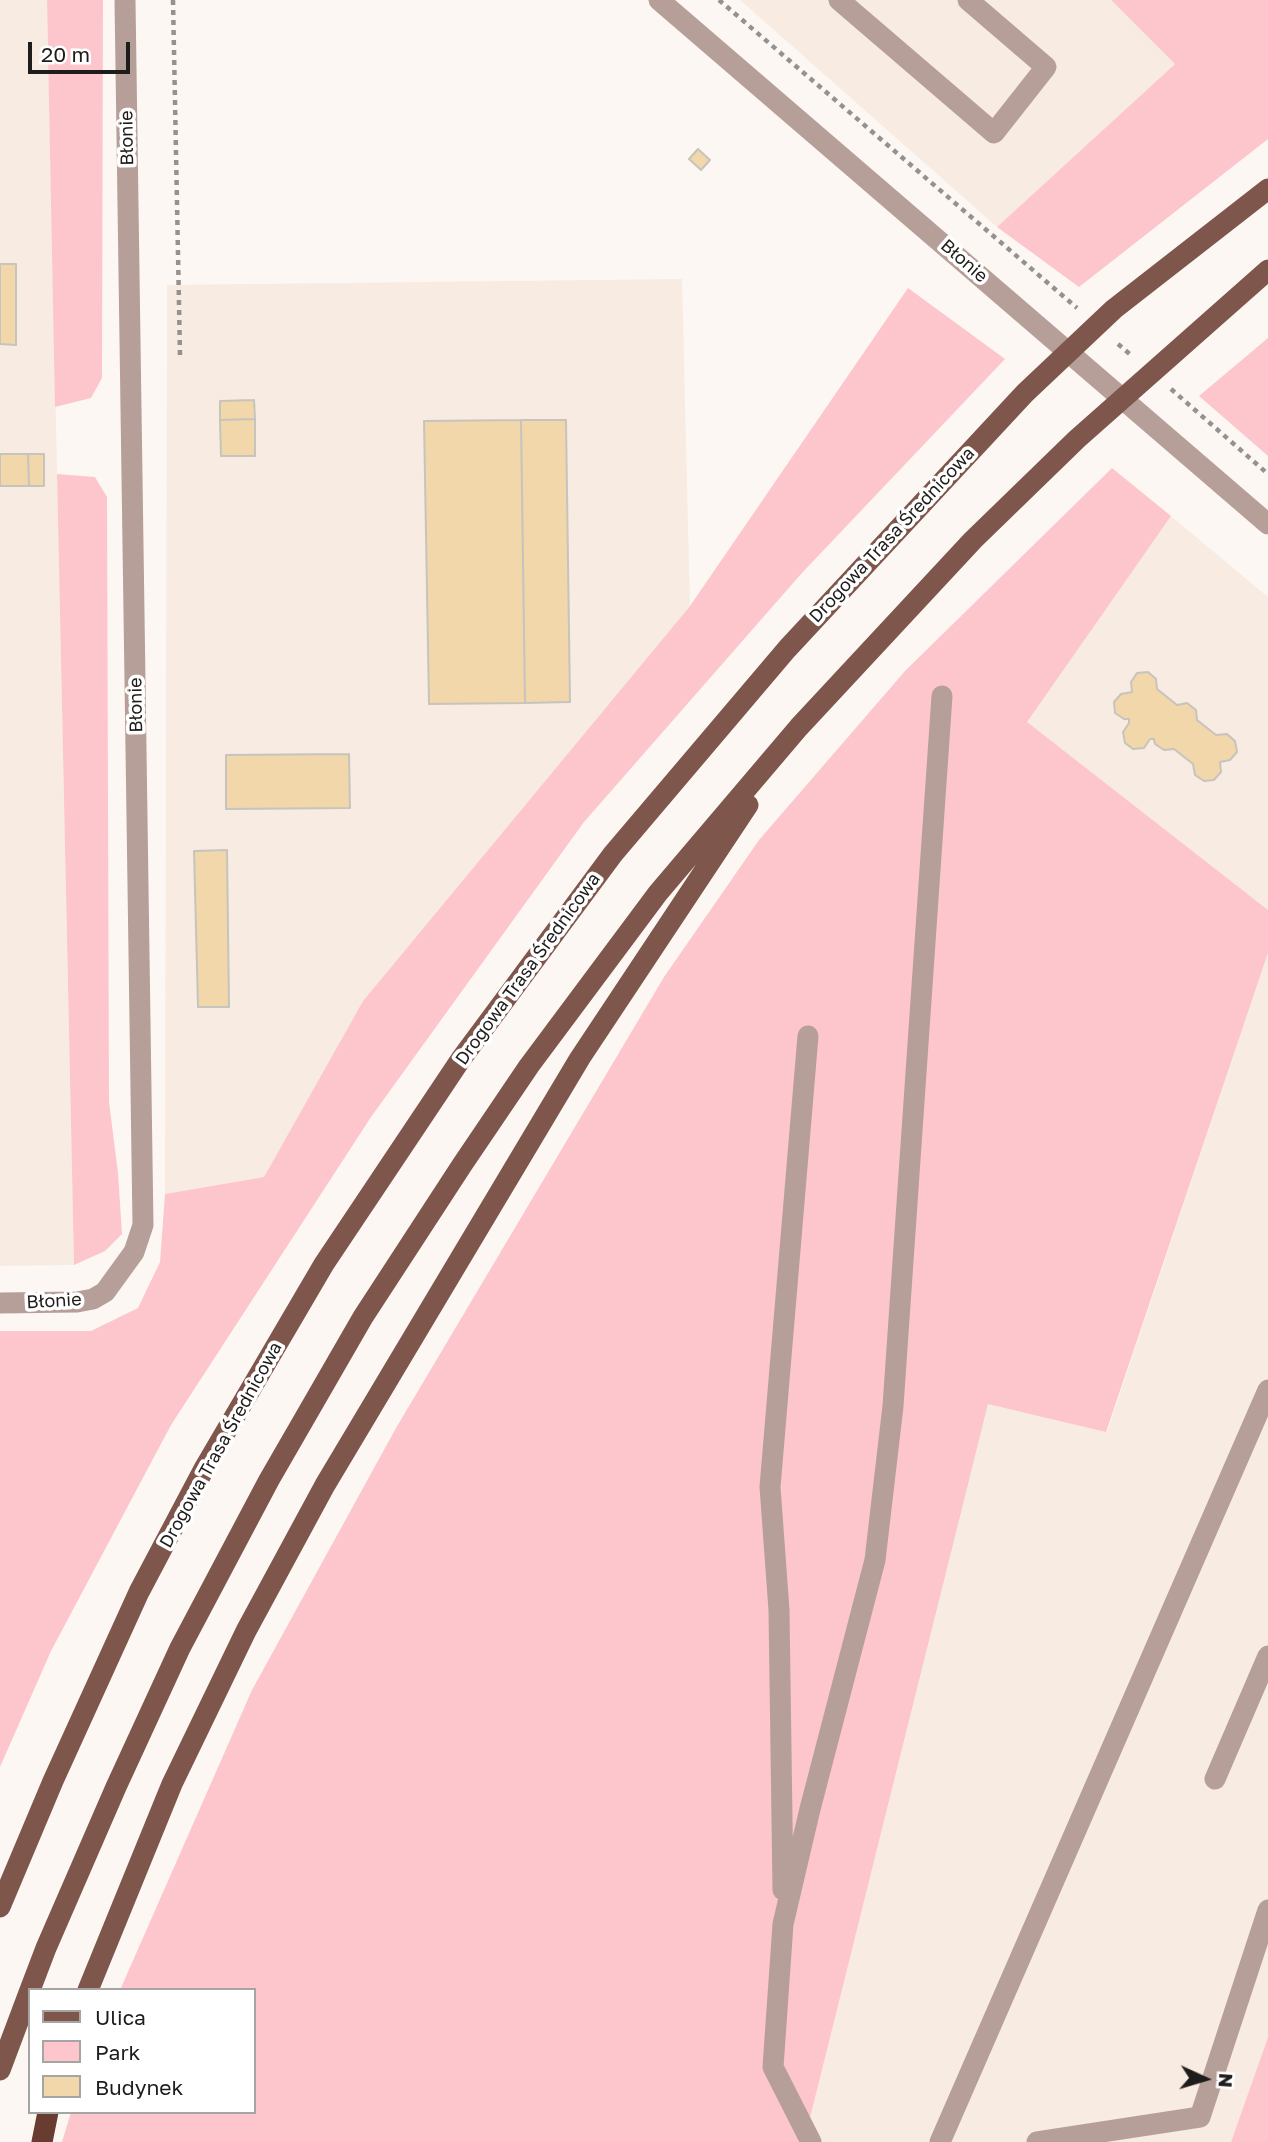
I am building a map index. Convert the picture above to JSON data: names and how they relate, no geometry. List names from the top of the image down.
{
  "streets": {
    "main road": ["Drogowa Trasa Średnicowa"],
    "street": ["Błonie"]
  },
  "legend": ["Ulica", "Park", "Budynek"],
  "scale_bar": "20 m",
  "north": "right"
}
